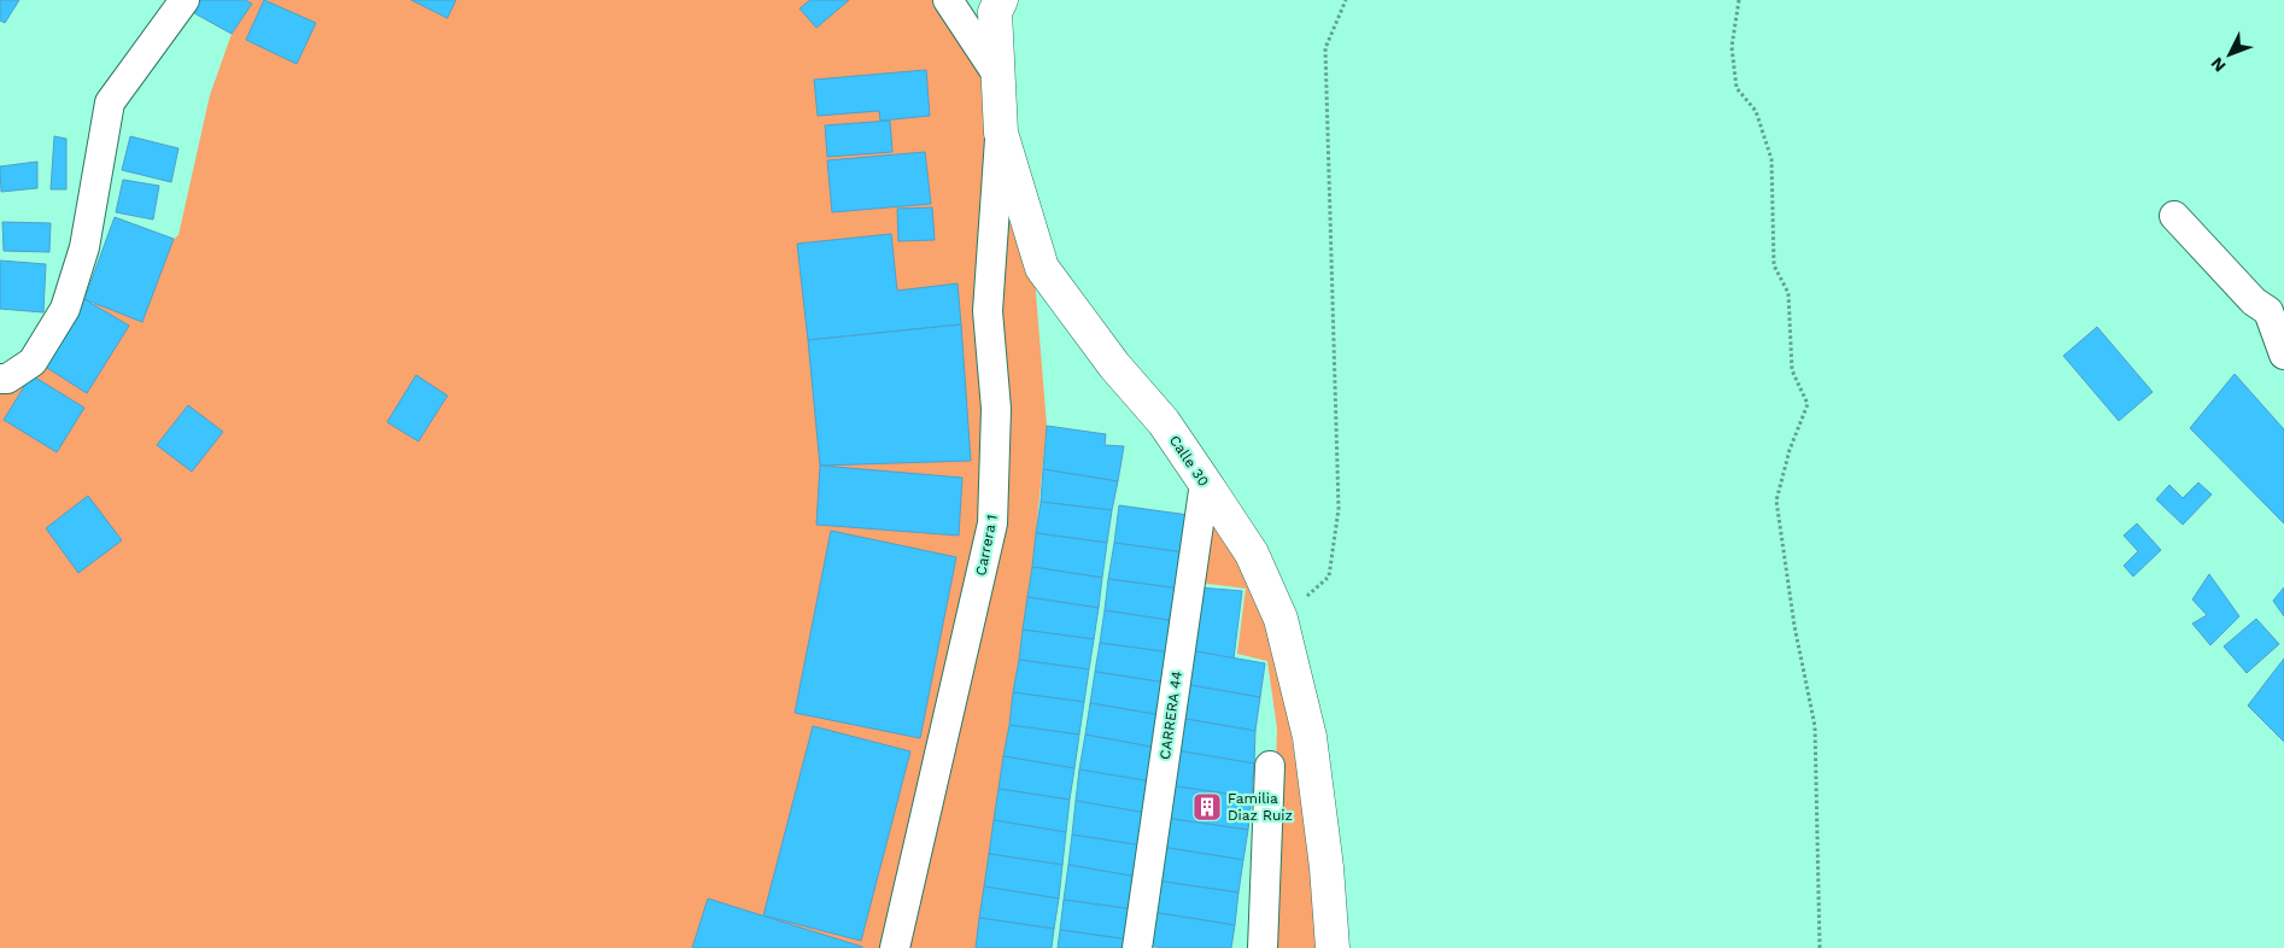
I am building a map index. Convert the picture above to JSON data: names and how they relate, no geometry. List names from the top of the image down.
{
  "streets": {
    "street": ["Calle 30", "Carrera 1", "CARRERA 44"]
  },
  "crossings": [
    ["Calle 30", "Carrera 1"],
    ["Calle 30", "CARRERA 44"]
  ],
  "places": {
    "building": ["Familia Diaz Ruiz"]
  },
  "north": "bottom left"
}
